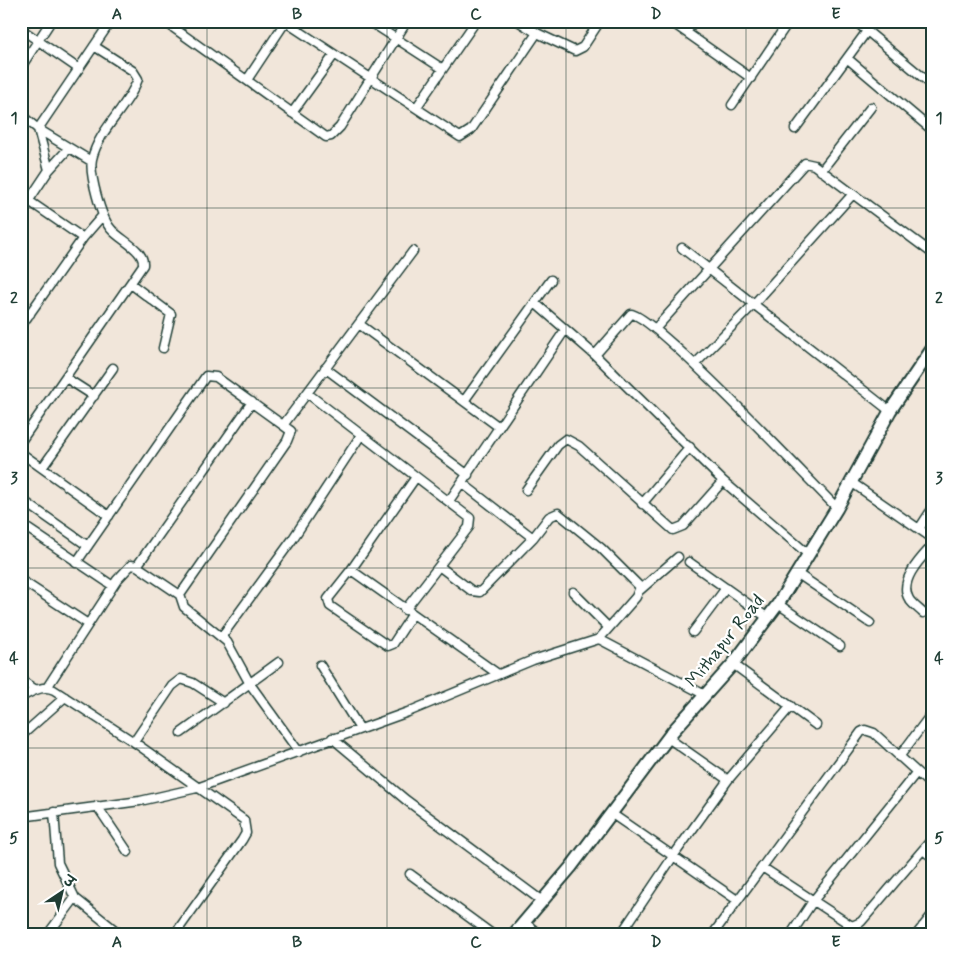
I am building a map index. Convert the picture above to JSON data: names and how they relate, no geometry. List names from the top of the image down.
{
  "streets": {
    "street": ["Mithapur Road"]
  },
  "north": "top right",
  "grid": {
    "columns": [
      "A",
      "B",
      "C",
      "D",
      "E"
    ],
    "rows": [
      "1",
      "2",
      "3",
      "4",
      "5"
    ]
  }
}
